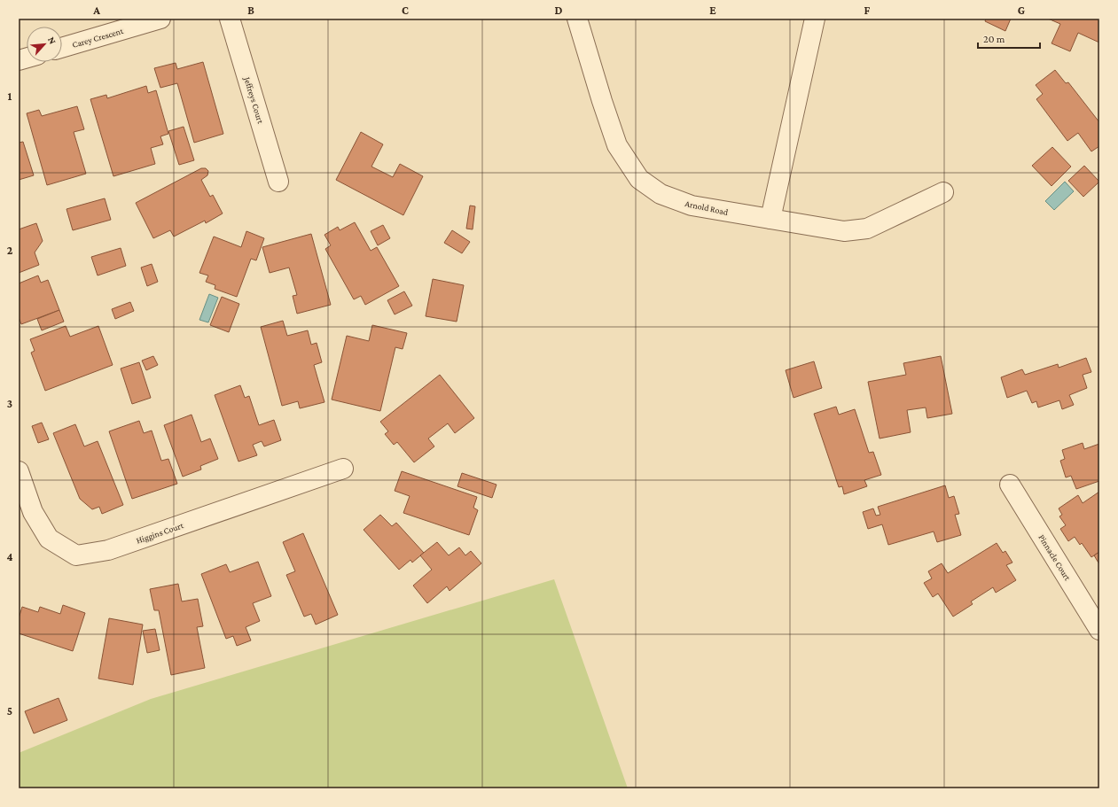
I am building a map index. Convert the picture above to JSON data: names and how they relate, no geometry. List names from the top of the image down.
{
  "streets": {
    "street": [
      "Carey Crescent",
      "Jeffreys Court",
      "Arnold Road",
      "Higgins Court",
      "Pinnacle Court"
    ]
  },
  "scale_bar": "20 m",
  "north": "top right",
  "grid": {
    "columns": [
      "A",
      "B",
      "C",
      "D",
      "E",
      "F",
      "G"
    ],
    "rows": [
      "1",
      "2",
      "3",
      "4",
      "5"
    ]
  }
}
